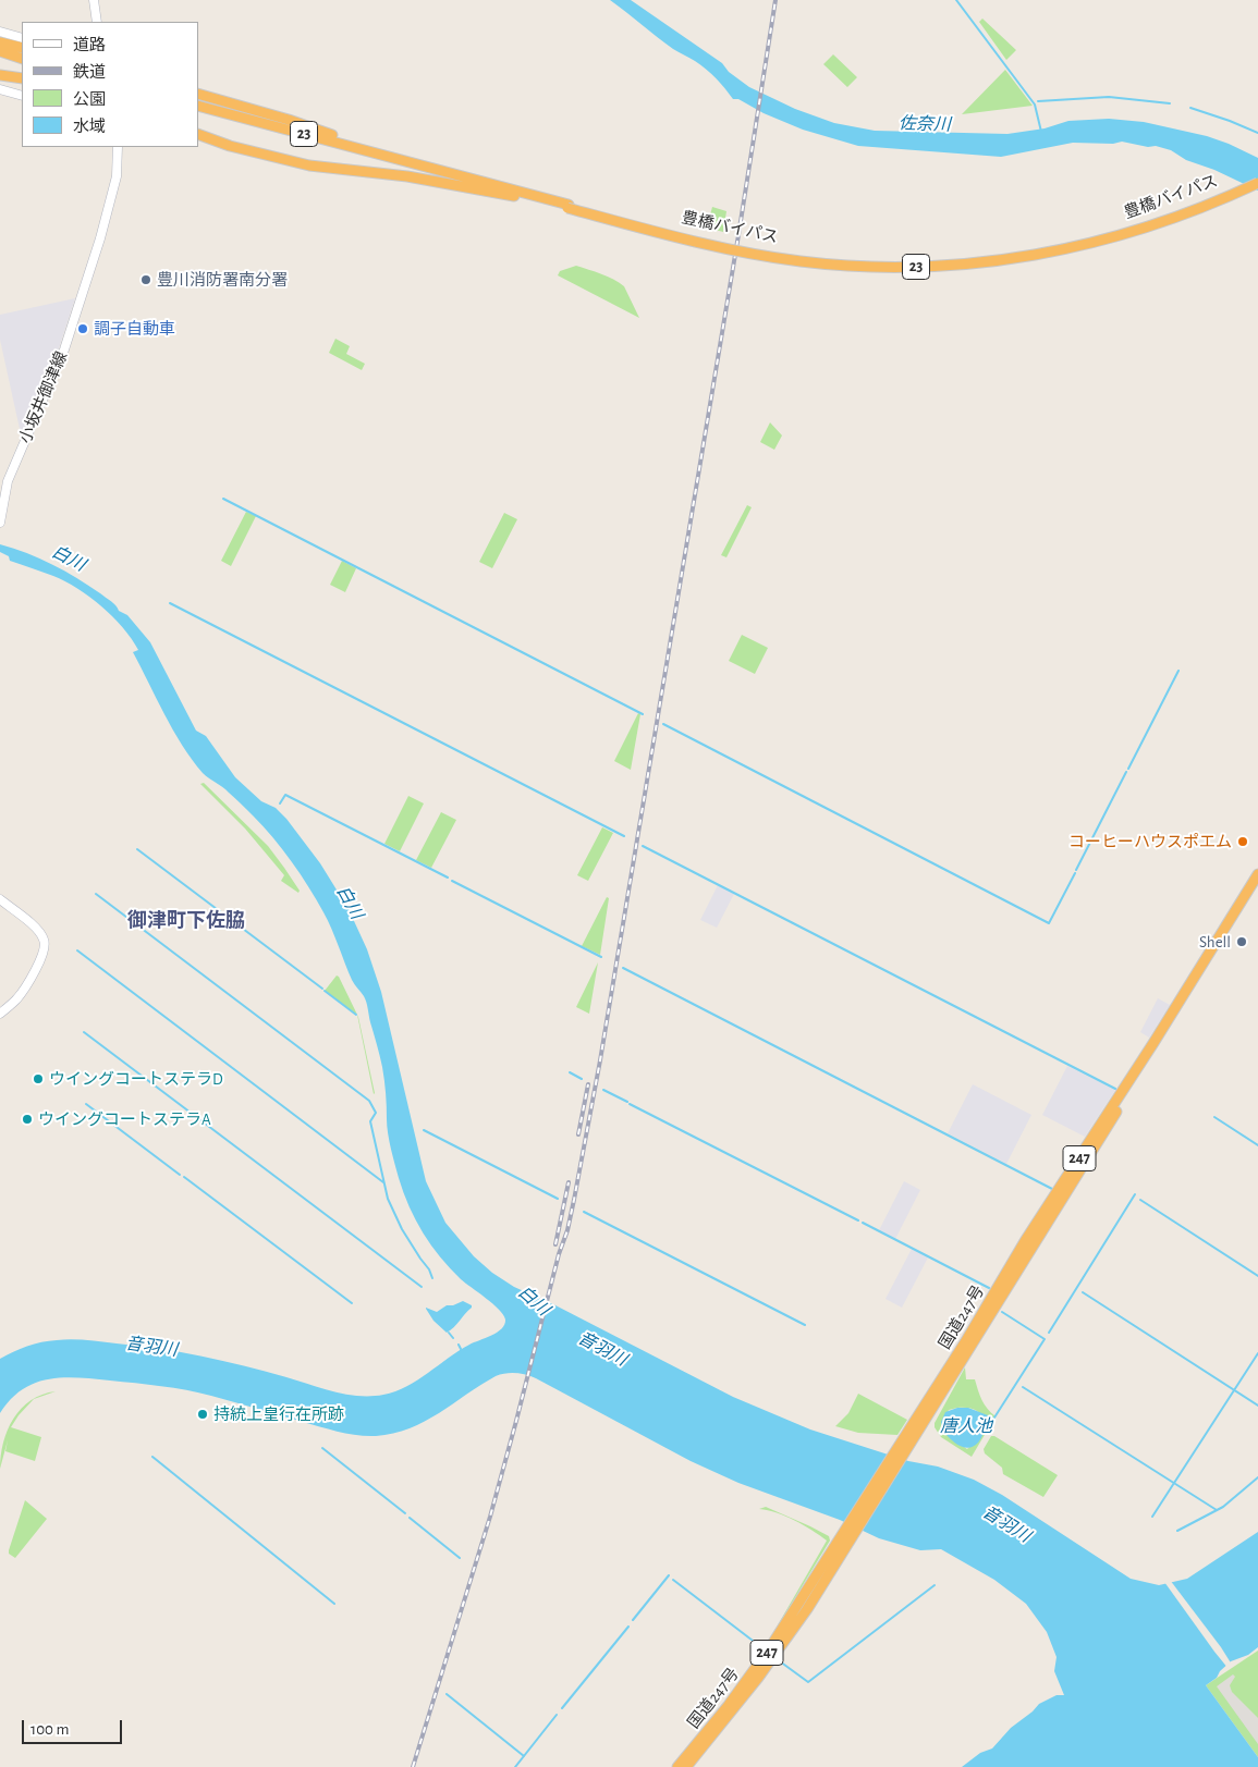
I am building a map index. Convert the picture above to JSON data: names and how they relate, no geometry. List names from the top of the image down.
{
  "streets": {
    "highway": [
      "23",
      "豊橋バイパス",
      "247",
      "国道247号"
    ],
    "main road": ["小坂井御津線"]
  },
  "districts": ["御津町下佐脇"],
  "water": [
    "佐奈川",
    "白川",
    "音羽川",
    "唐人池"
  ],
  "places": [
    "豊川消防署南分署",
    "調子自動車",
    "コーヒーハウスポエム",
    "Shell",
    "ウイングコートステラD",
    "ウイングコートステラA",
    "持統上皇行在所跡"
  ],
  "legend": [
    "道路",
    "鉄道",
    "公園",
    "水域"
  ],
  "scale_bar": "100 m"
}
